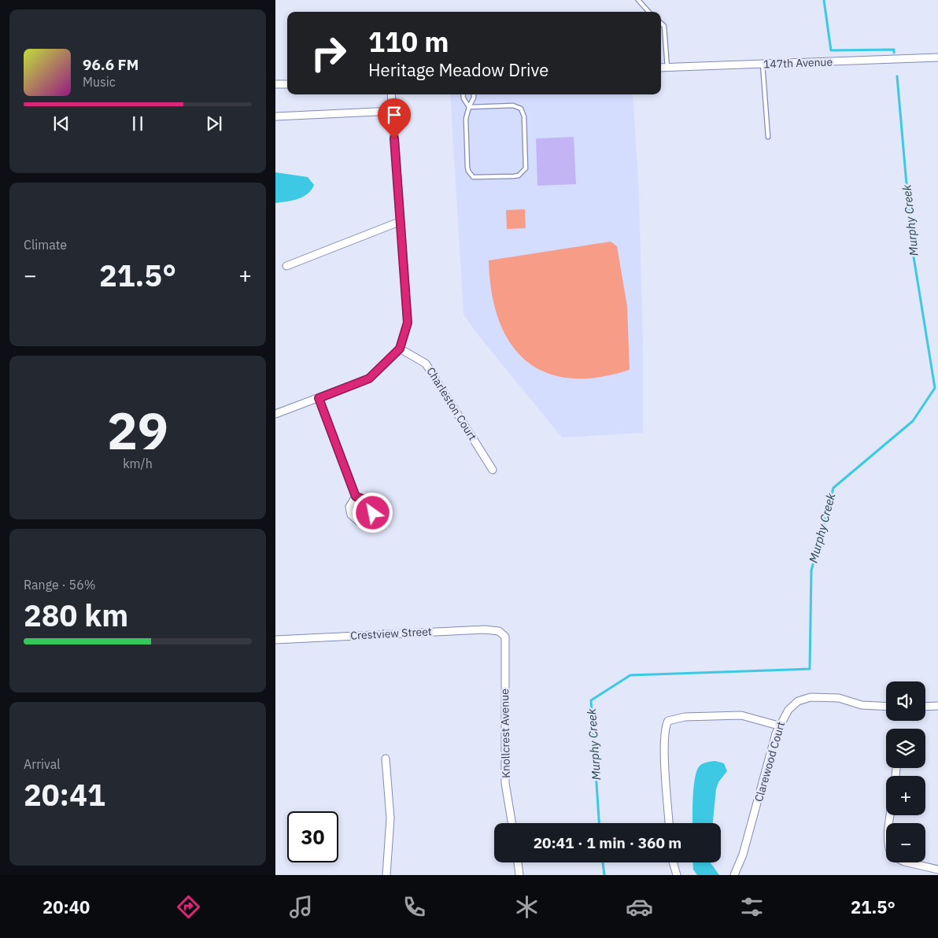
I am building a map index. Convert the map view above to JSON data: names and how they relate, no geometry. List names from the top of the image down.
{
  "streets": {
    "street": [
      "147th Avenue",
      "Charleston Court",
      "Crestview Street",
      "Knollcrest Avenue",
      "Clarewood Court"
    ]
  },
  "crossings": [
    ["Crestview Street", "Knollcrest Avenue"]
  ],
  "water": ["Murphy Creek"],
  "page": {
    "turn": ["110 m", "Heritage Meadow Drive"],
    "song": ["96.6 FM", "Music"],
    "tile": [
      "Climate",
      ["29", "km/h"],
      ["Range · 56%", "280 km"],
      ["Arrival", "20:41"]
    ],
    "heat": ["−", "21.5°", "+"],
    "map_buttons": ["+", "−"],
    "limit": "30",
    "trip": "20:41 · 1 min · 360 m",
    "tabs": ["20:40", "21.5°"]
  }
}
